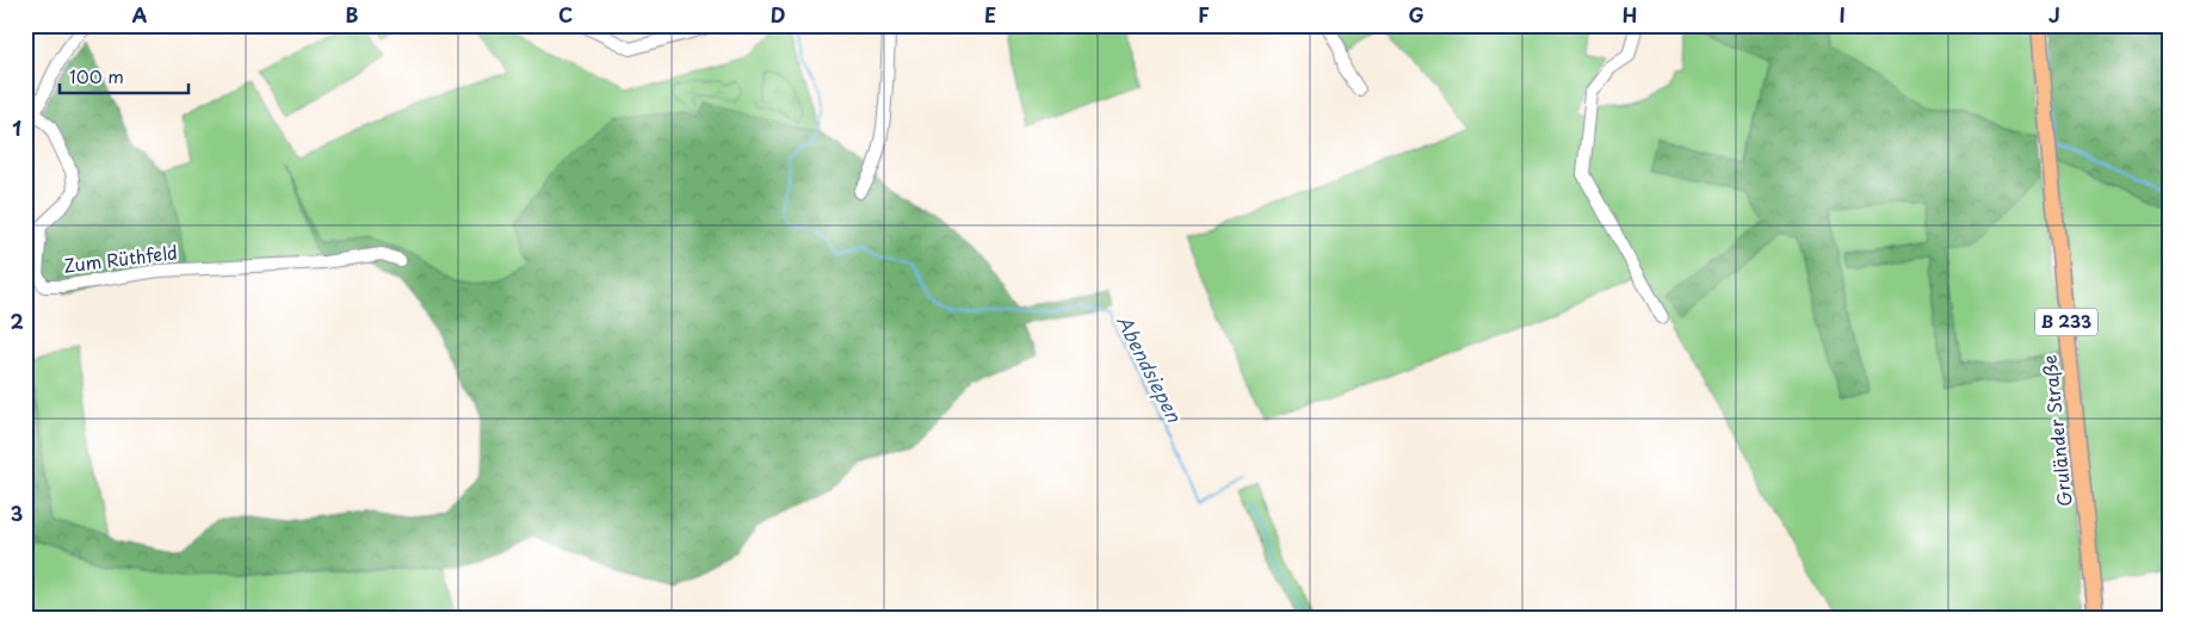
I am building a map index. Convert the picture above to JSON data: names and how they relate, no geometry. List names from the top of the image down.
{
  "streets": {
    "main road": ["B 233", "Gruländer Straße"],
    "street": ["Zum Rüthfeld"]
  },
  "water": ["Abendsiepen"],
  "scale_bar": "100 m",
  "grid": {
    "columns": [
      "A",
      "B",
      "C",
      "D",
      "E",
      "F",
      "G",
      "H",
      "I",
      "J"
    ],
    "rows": ["1", "2", "3"]
  }
}
